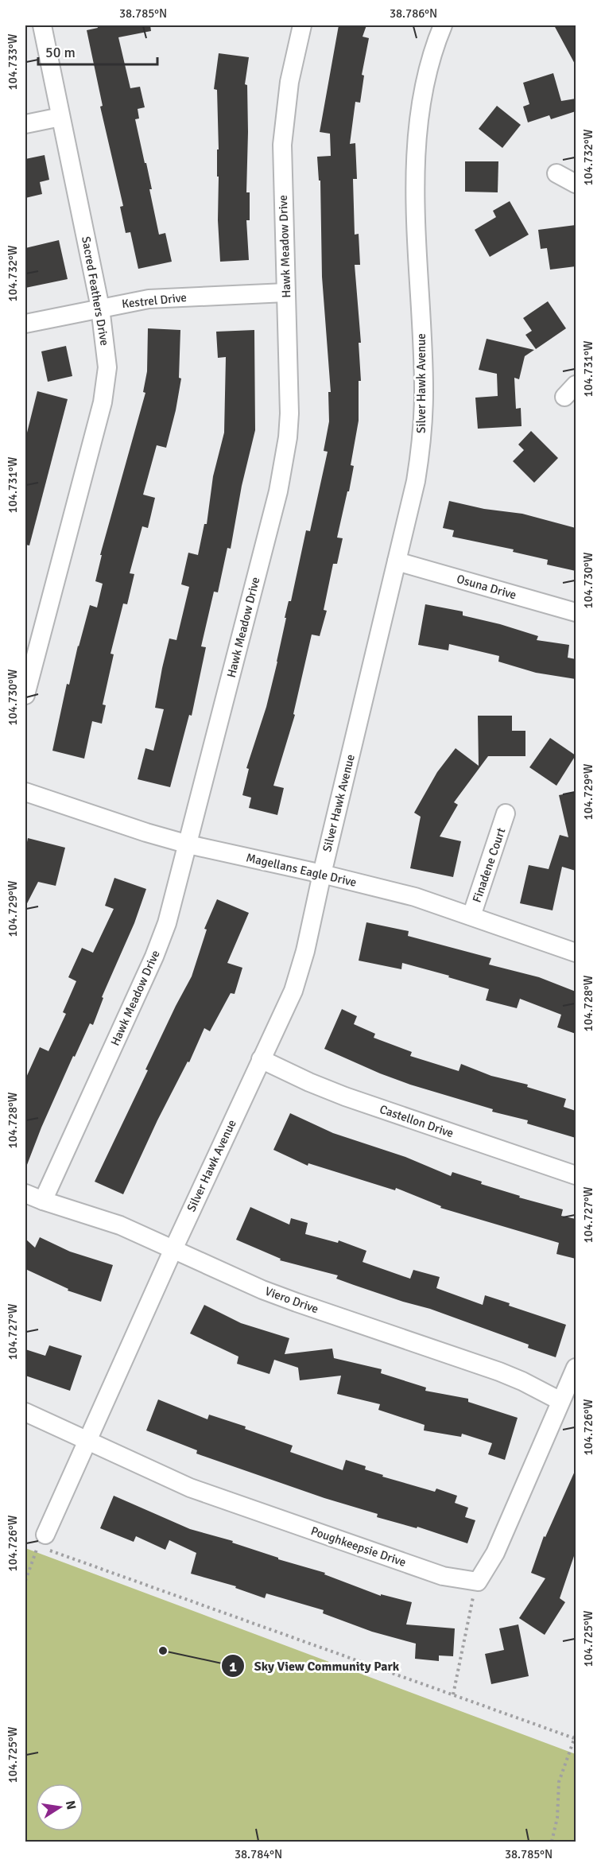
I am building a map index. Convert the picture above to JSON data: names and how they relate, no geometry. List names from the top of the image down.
{
  "streets": {
    "street": [
      "Hawk Meadow Drive",
      "Sacred Feathers Drive",
      "Kestrel Drive",
      "Silver Hawk Avenue",
      "Osuna Drive",
      "Finadene Court",
      "Magellans Eagle Drive",
      "Castellon Drive",
      "Viero Drive",
      "Poughkeepsie Drive"
    ]
  },
  "crossings": [
    ["Hawk Meadow Drive", "Kestrel Drive"],
    ["Hawk Meadow Drive", "Magellans Eagle Drive"],
    ["Hawk Meadow Drive", "Viero Drive"],
    ["Sacred Feathers Drive", "Kestrel Drive"],
    ["Silver Hawk Avenue", "Osuna Drive"],
    ["Silver Hawk Avenue", "Magellans Eagle Drive"],
    ["Silver Hawk Avenue", "Castellon Drive"],
    ["Silver Hawk Avenue", "Viero Drive"],
    ["Silver Hawk Avenue", "Poughkeepsie Drive"],
    ["Finadene Court", "Magellans Eagle Drive"]
  ],
  "places": ["Sky View Community Park"],
  "scale_bar": "50 m",
  "north": "right",
  "coordinates": [
    "38.785°N",
    "38.786°N",
    "104.733°W",
    "104.732°W",
    "104.731°W",
    "104.730°W",
    "104.729°W",
    "104.728°W",
    "104.727°W",
    "104.726°W",
    "104.725°W",
    "38.784°N"
  ]
}
